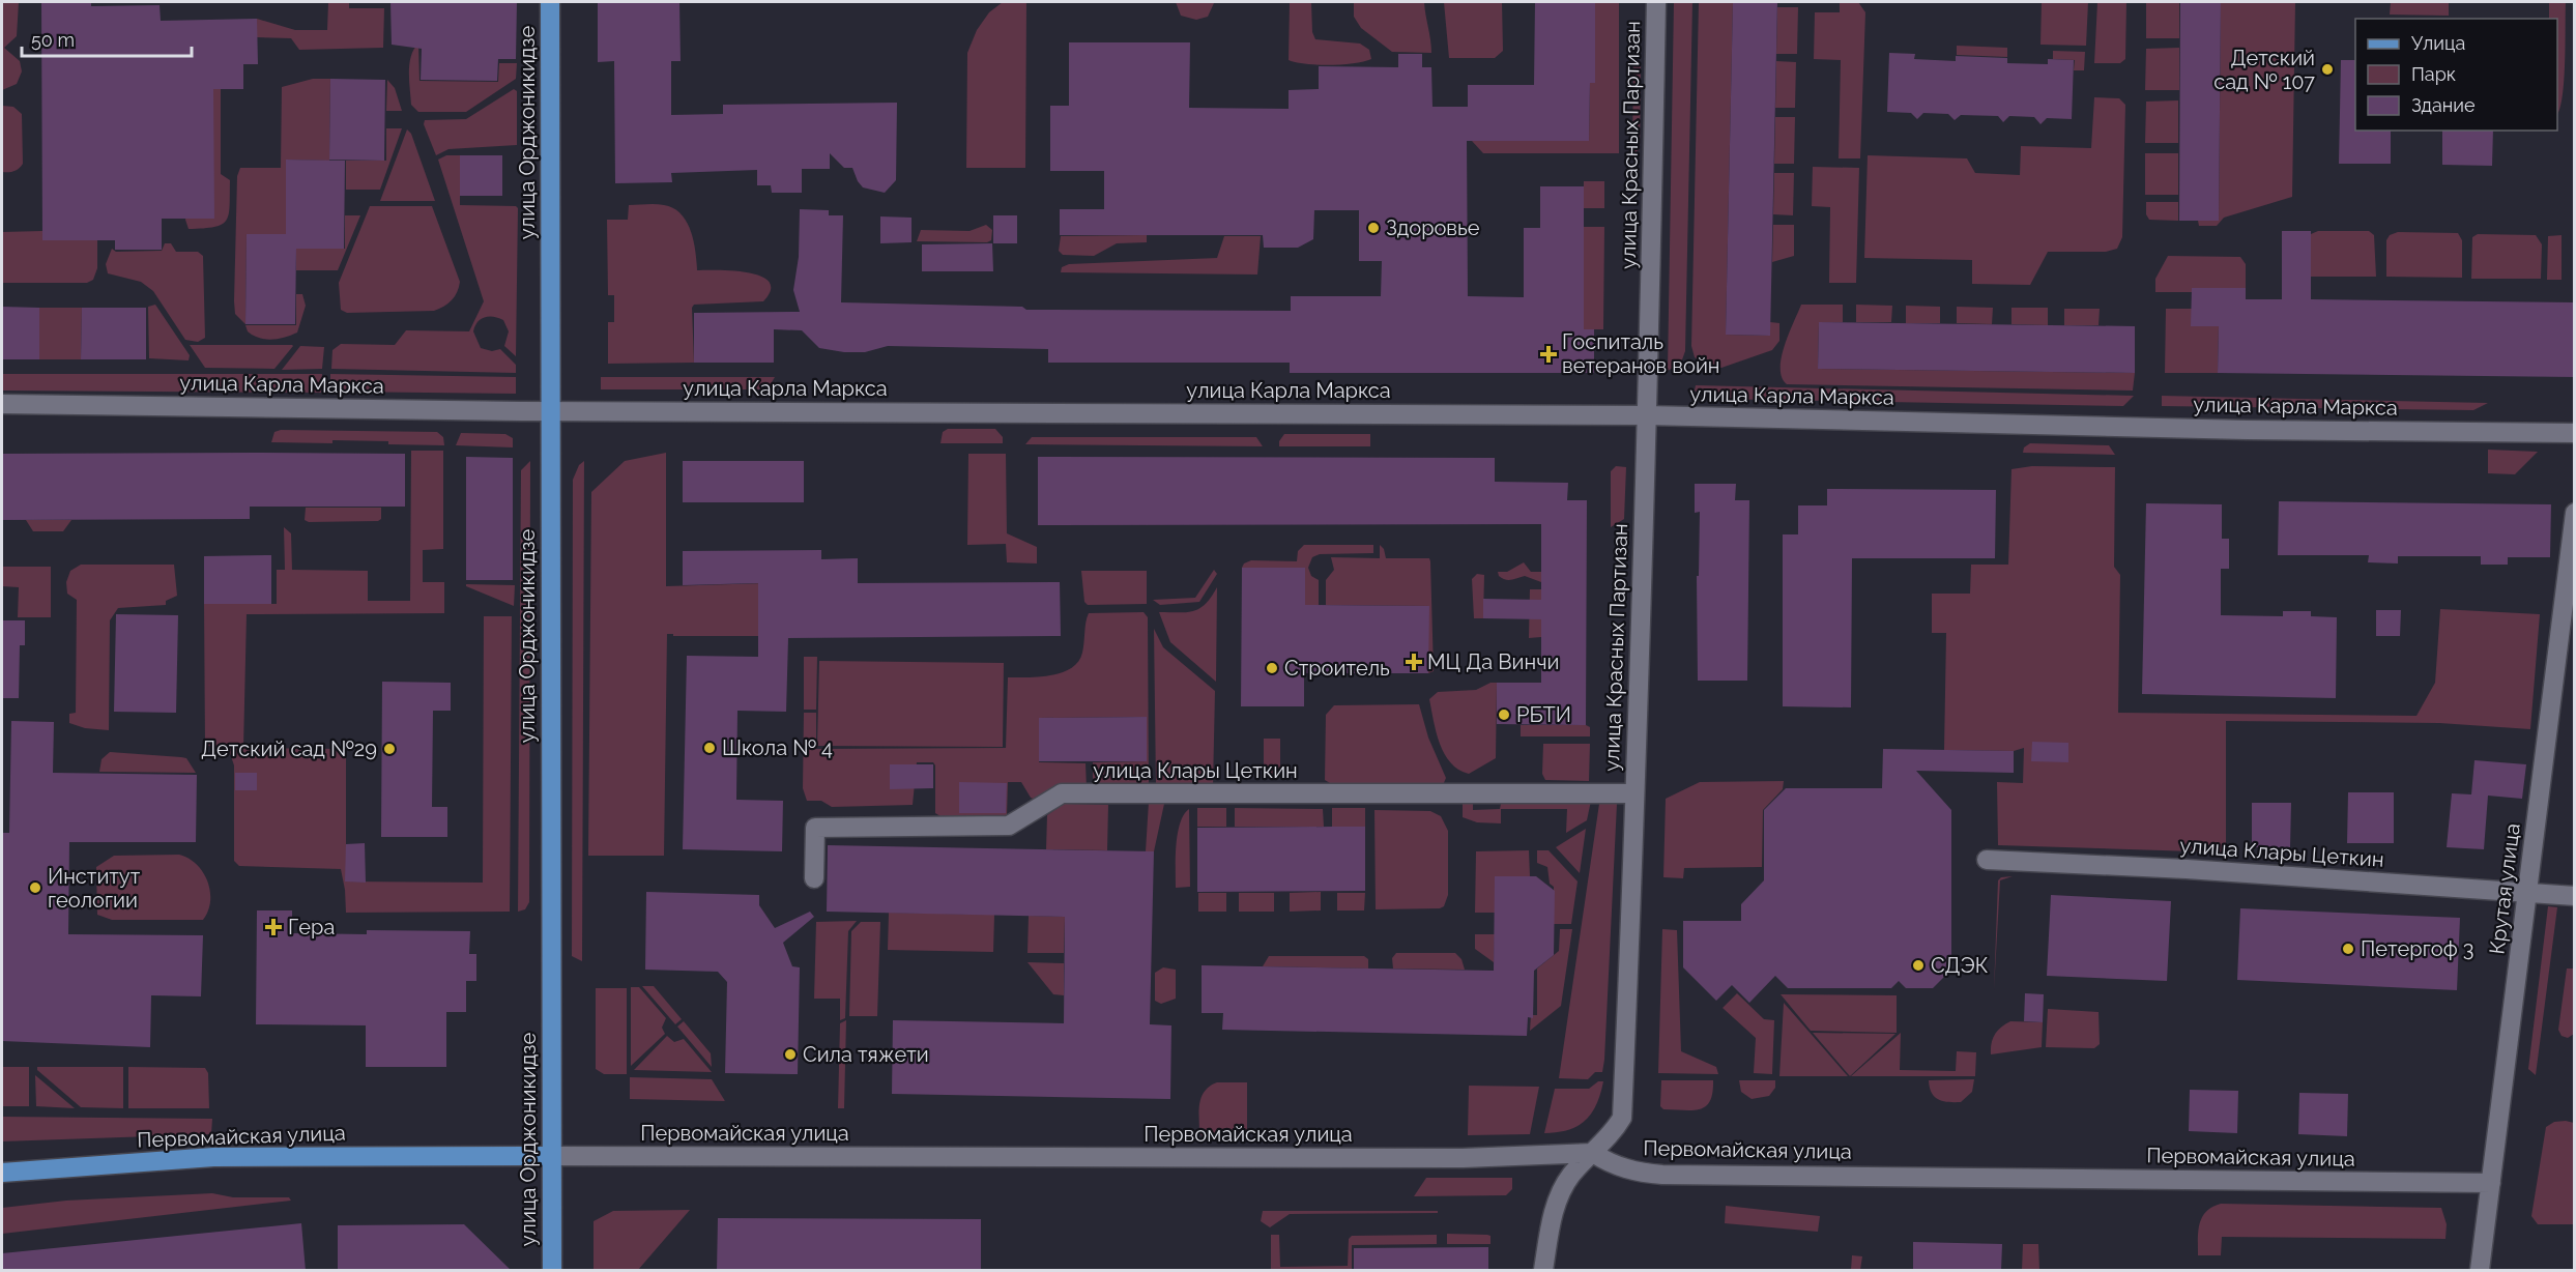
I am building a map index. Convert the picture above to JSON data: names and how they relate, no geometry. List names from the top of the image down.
{
  "streets": {
    "main road": ["улица Орджоникидзе", "Первомайская улица"],
    "street": [
      "улица Красных Партизан",
      "улица Карла Маркса",
      "улица Клары Цеткин",
      "Крутая улица"
    ]
  },
  "crossings": [
    ["улица Орджоникидзе", "улица Карла Маркса"],
    ["улица Орджоникидзе", "Первомайская улица"],
    ["улица Красных Партизан", "улица Карла Маркса"],
    ["улица Красных Партизан", "улица Клары Цеткин"],
    ["улица Красных Партизан", "Первомайская улица"],
    ["улица Клары Цеткин", "Крутая улица"],
    ["Крутая улица", "Первомайская улица"]
  ],
  "places": {
    "other": [
      "Детский сад № 107",
      "Здоровье",
      "Строитель",
      "РБТИ",
      "Школа № 4",
      "Детский сад №29",
      "Институт геологии",
      "Петергоф 3",
      "СДЭК",
      "Сила тяжети"
    ],
    "health": ["Госпиталь ветеранов войн", "МЦ Да Винчи", "Гера"]
  },
  "legend": ["Улица", "Парк", "Здание"],
  "scale_bar": "50 m"
}
